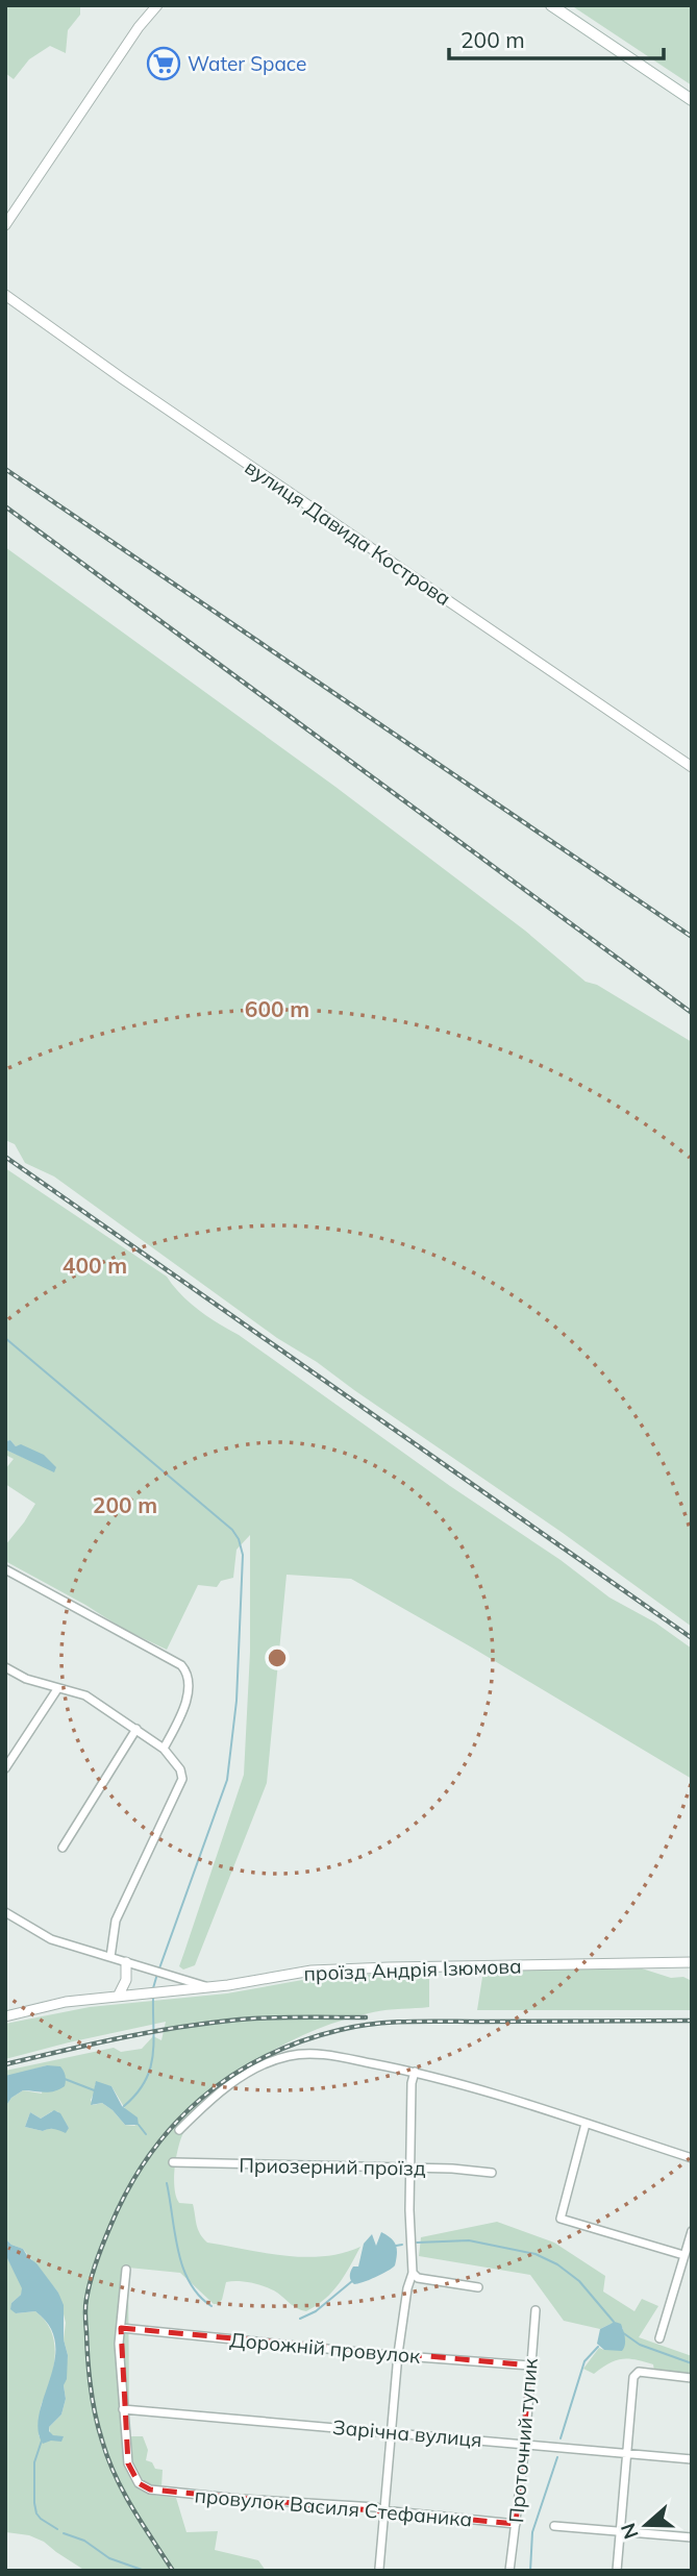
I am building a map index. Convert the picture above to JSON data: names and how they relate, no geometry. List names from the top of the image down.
{
  "streets": {
    "street": [
      "вулиця Давида Кострова",
      "проїзд Андрія Ізюмова",
      "Приозерний проїзд",
      "Дорожній провулок",
      "Зарічна вулиця",
      "Проточний тупик",
      "провулок Василя Стефаника"
    ]
  },
  "crossings": [
    ["Дорожній провулок", "Проточний тупик"],
    ["Зарічна вулиця", "Проточний тупик"],
    ["Зарічна вулиця", "провулок Василя Стефаника"],
    ["Проточний тупик", "провулок Василя Стефаника"]
  ],
  "places": {
    "supermarket": ["Water Space"]
  },
  "scale_bar": "200 m",
  "north": "left",
  "rings": ["600 m", "400 m", "200 m"]
}
